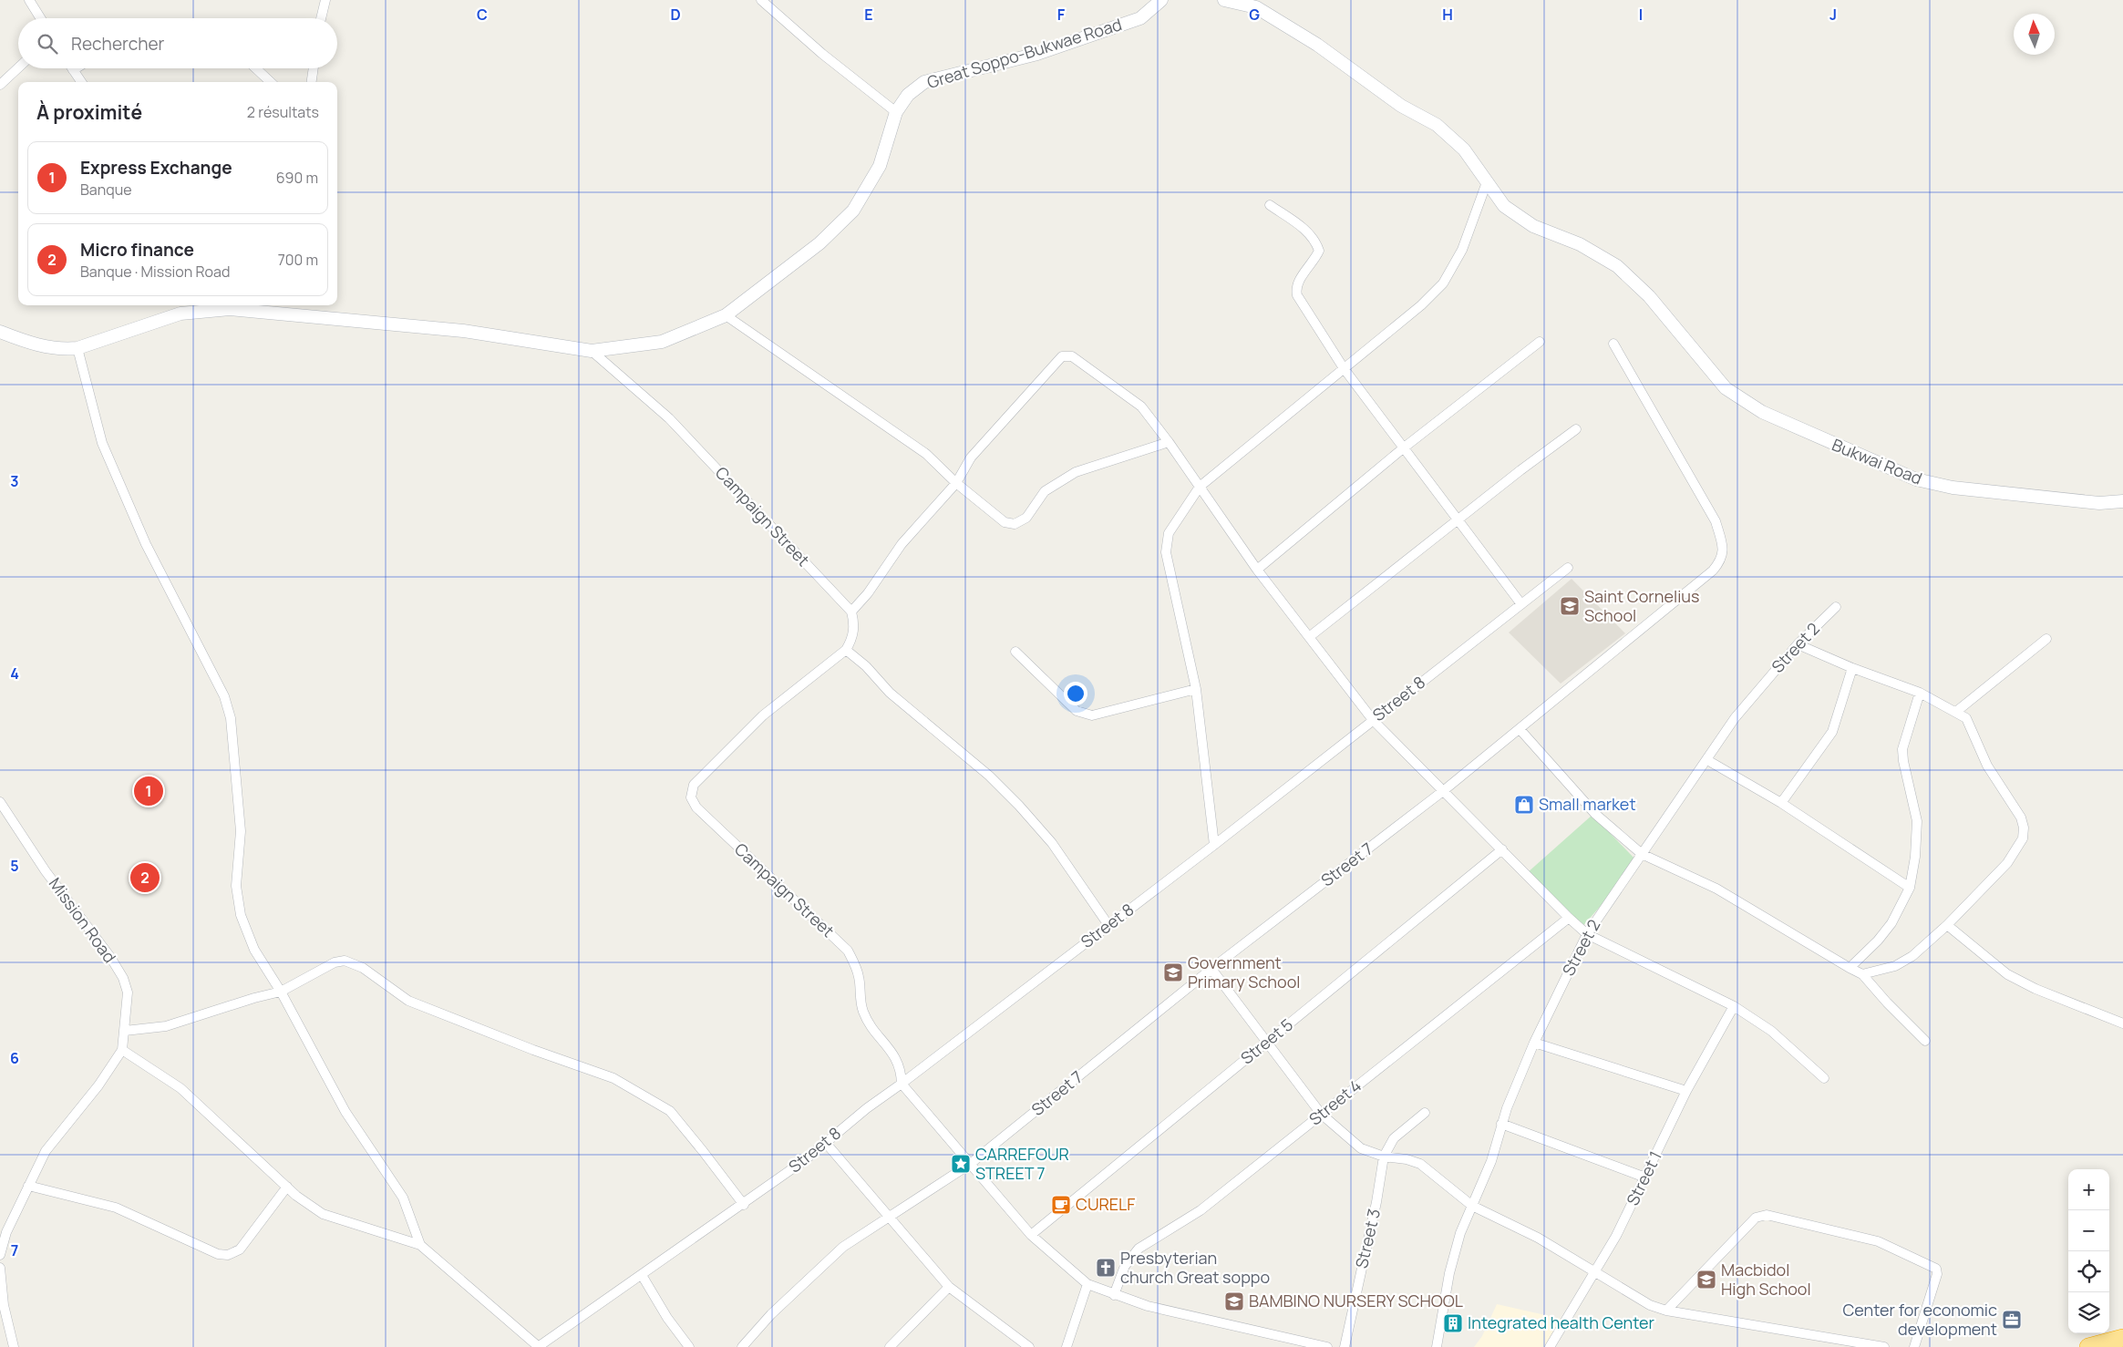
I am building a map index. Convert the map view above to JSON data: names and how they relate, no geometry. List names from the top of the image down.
{
  "streets": {
    "street": [
      "Great Soppo-Bukwae Road",
      "Bukwai Road",
      "Campaign Street",
      "Street 2",
      "Street 8",
      "Street 7",
      "Mission Road",
      "Street 5",
      "Street 4",
      "Street 1",
      "Street 3"
    ]
  },
  "crossings": [
    ["Great Soppo-Bukwae Road", "Campaign Street"],
    ["Campaign Street", "Street 8"],
    ["Campaign Street", "Street 7"],
    ["Campaign Street", "Street 5"],
    ["Campaign Street", "Street 4"]
  ],
  "places": {
    "school or university": [
      "Saint Cornelius School",
      "Government Primary School",
      "Macbidol High School",
      "BAMBINO NURSERY SCHOOL"
    ],
    "shop": ["Small market"],
    "place": ["CARREFOUR STREET 7"],
    "cafe": ["CURELF"],
    "church": ["Presbyterian church Great soppo"],
    "office": ["Center for economic development"],
    "building": ["Integrated health Center"]
  },
  "north": "top",
  "page": {
    "search": "Rechercher",
    "heading": ["À proximité", "2 résultats"],
    "list": [
      {
        "mark": "1",
        "name": "Express Exchange",
        "note": "Banque",
        "value": "690 m"
      },
      {
        "mark": "2",
        "name": "Micro finance",
        "note": "Banque · Mission Road",
        "value": "700 m"
      }
    ],
    "pins": ["1", "2"],
    "map_buttons": ["+", "−"]
  },
  "grid": {
    "columns": [
      "C",
      "D",
      "E",
      "F",
      "G",
      "H",
      "I",
      "J"
    ],
    "rows": [
      "3",
      "4",
      "5",
      "6",
      "7"
    ]
  }
}
